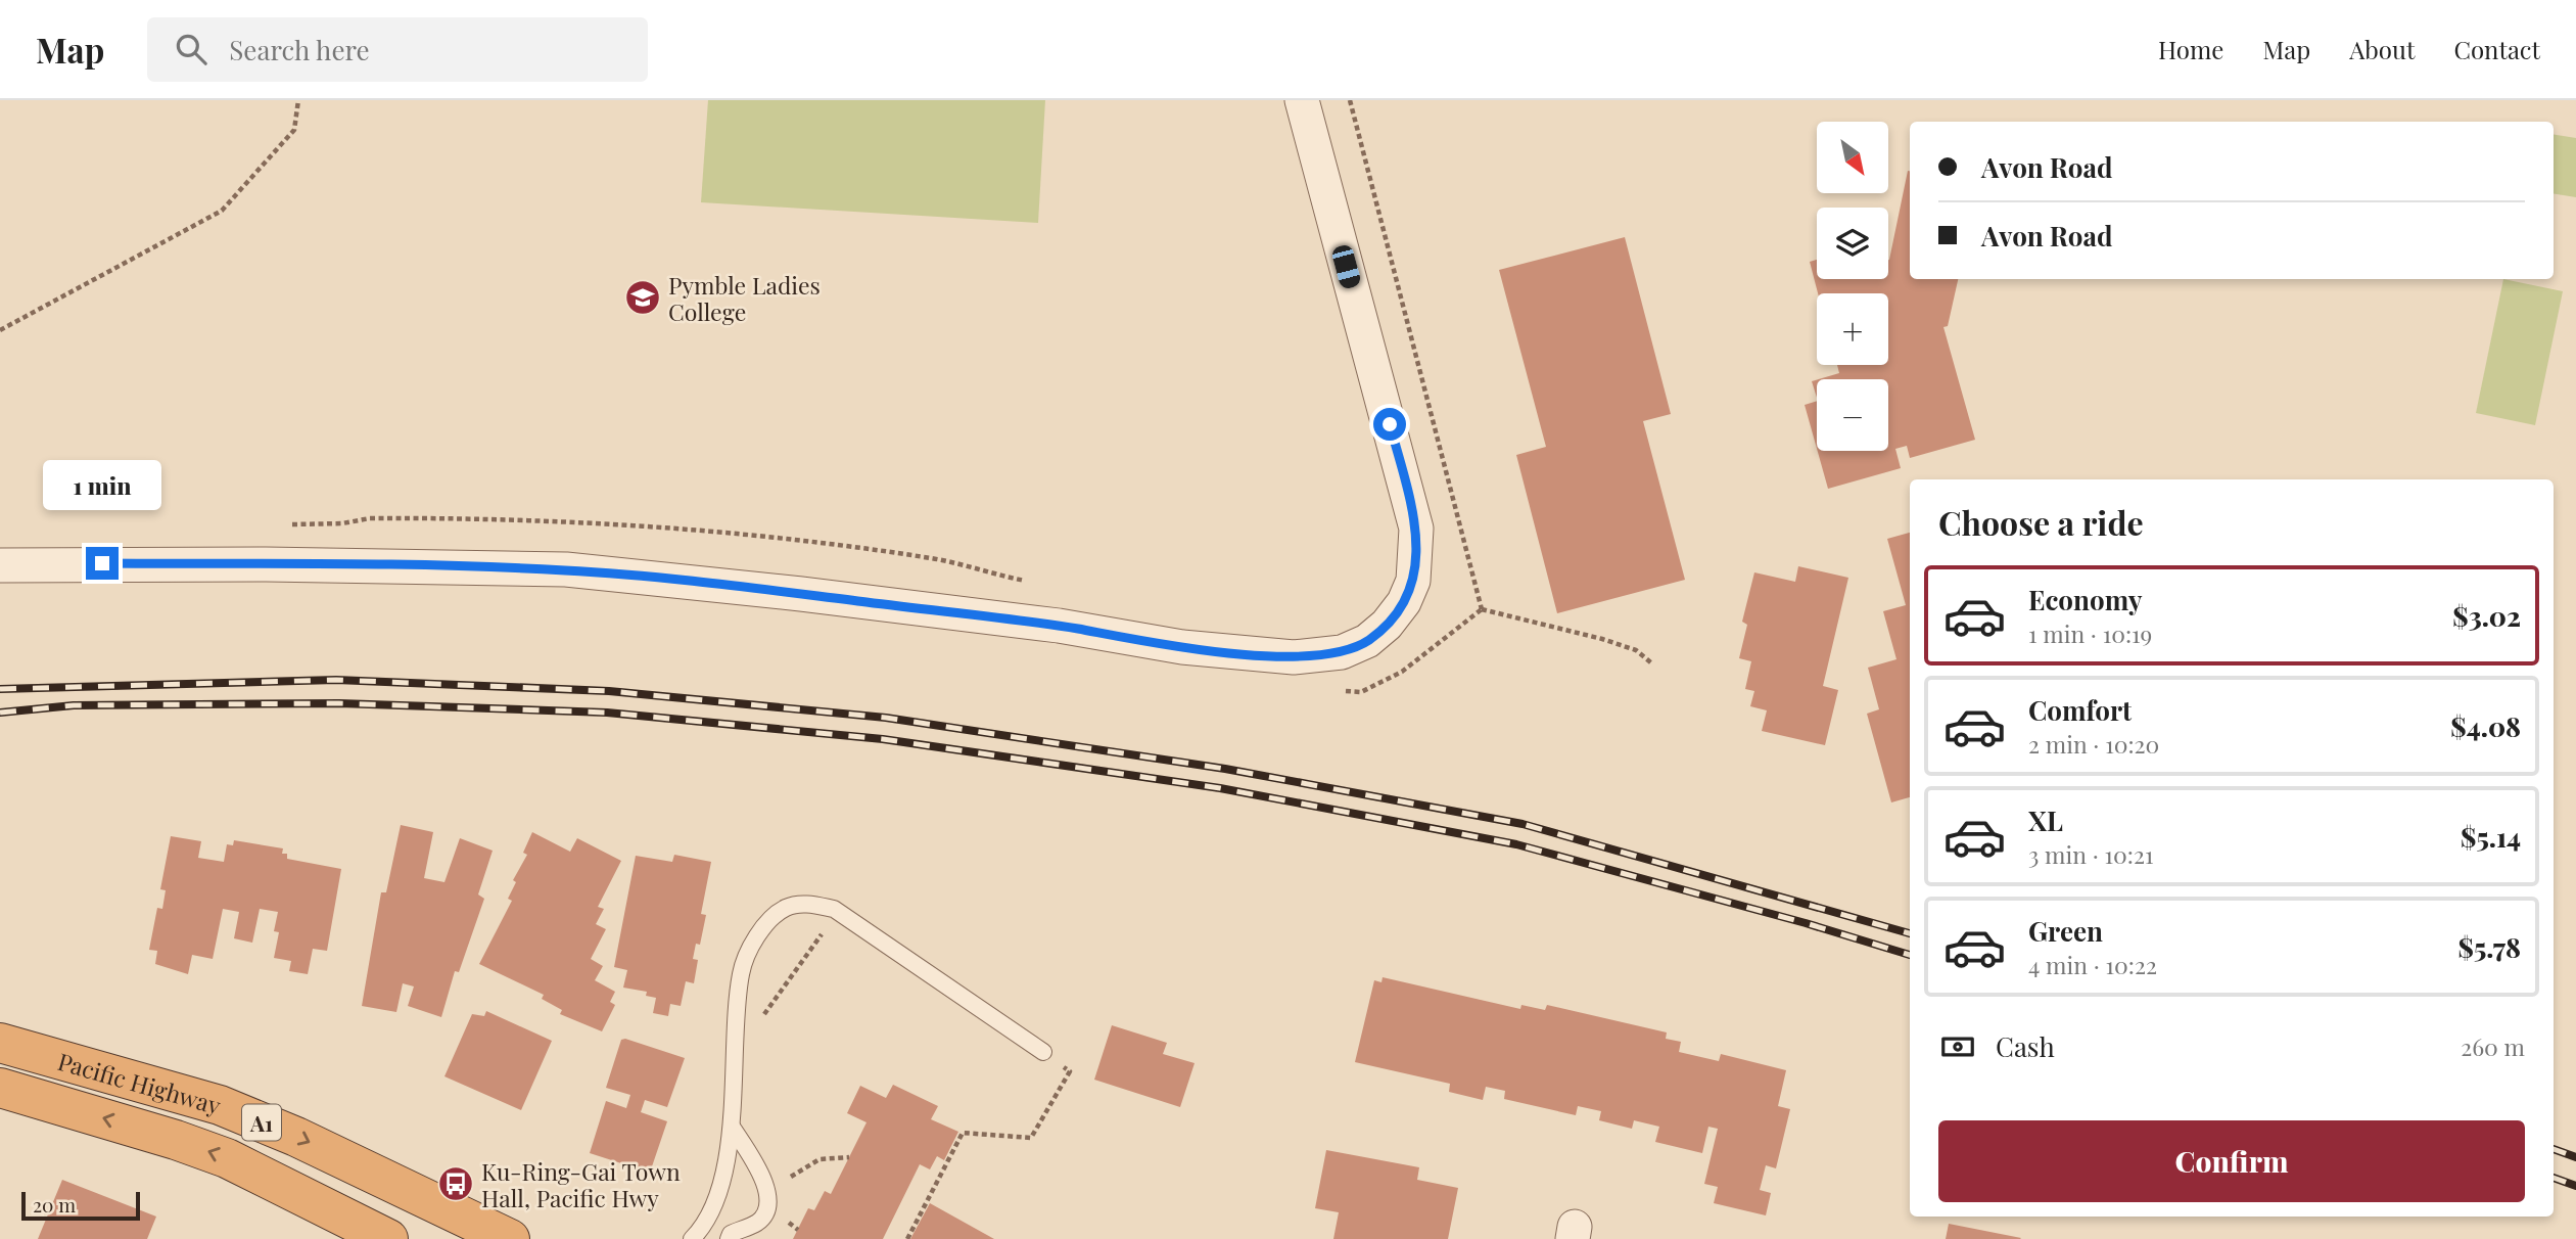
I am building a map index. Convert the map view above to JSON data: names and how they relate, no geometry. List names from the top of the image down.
{
  "streets": {
    "highway": ["Pacific Highway", "A1"]
  },
  "places": {
    "school or university": ["Pymble Ladies College"],
    "bus stop": ["Ku-Ring-Gai Town Hall, Pacific Hwy"]
  },
  "scale_bar": "20 m",
  "north": "bottom right",
  "page": {
    "header": "Map",
    "search": "Search here",
    "nav": [
      "Home",
      "Map",
      "About",
      "Contact"
    ],
    "map_buttons": ["+", "−"],
    "banner": ["Avon Road", "Avon Road"],
    "bubble": "1 min",
    "heading": "Choose a ride",
    "list": [
      {
        "name": "Economy",
        "note": "1 min · 10:19",
        "value": "$3.02"
      },
      {
        "name": "Comfort",
        "note": "2 min · 10:20",
        "value": "$4.08"
      },
      {
        "name": "XL",
        "note": "3 min · 10:21",
        "value": "$5.14"
      },
      {
        "name": "Green",
        "note": "4 min · 10:22",
        "value": "$5.78"
      }
    ],
    "pay": ["Cash", "260 m"],
    "buttons": "Confirm",
    "scale": "20 m"
  }
}
